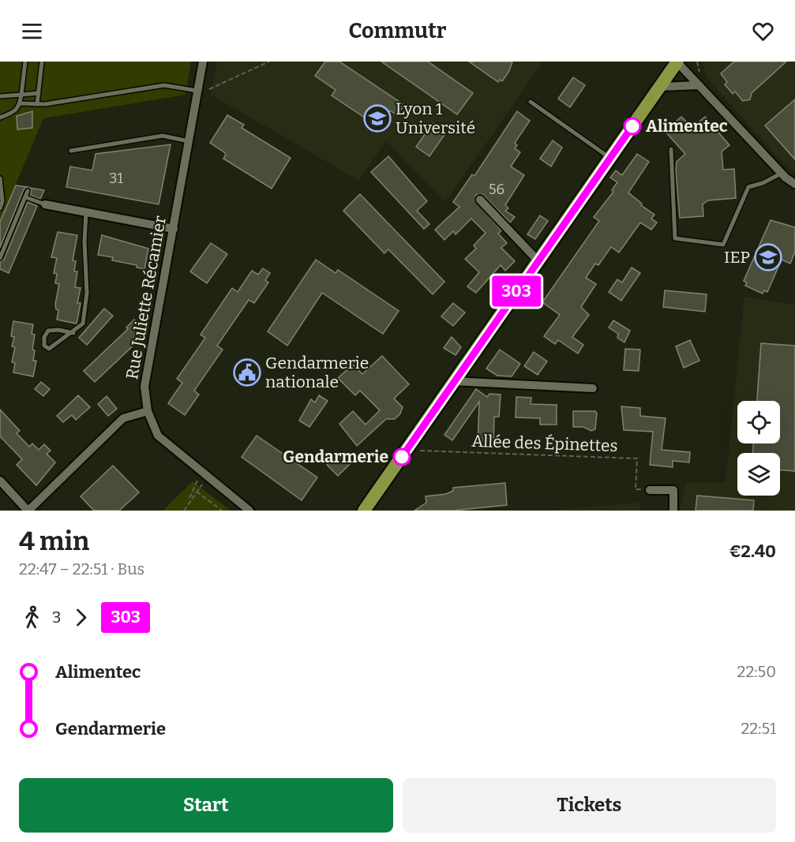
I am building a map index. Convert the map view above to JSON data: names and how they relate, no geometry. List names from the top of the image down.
{
  "streets": {
    "street": ["Rue Juliette Récamier"],
    "path": ["Allée des Épinettes"]
  },
  "places": {
    "school or university": ["Lyon 1 Université", "IEP"],
    "other": ["Alimentec", "Gendarmerie"],
    "public building": ["Gendarmerie nationale"]
  },
  "lines": ["bus line 303"],
  "house_numbers": ["31", "56"],
  "page": {
    "header": "Commutr",
    "on_map": "303",
    "heading": ["4 min", "22:47 – 22:51 · Bus", "€2.40"],
    "legs": ["3", "303"],
    "list": [
      {
        "name": "Alimentec",
        "value": "22:50"
      },
      {
        "name": "Gendarmerie",
        "value": "22:51"
      }
    ],
    "buttons": ["Start", "Tickets"]
  }
}
